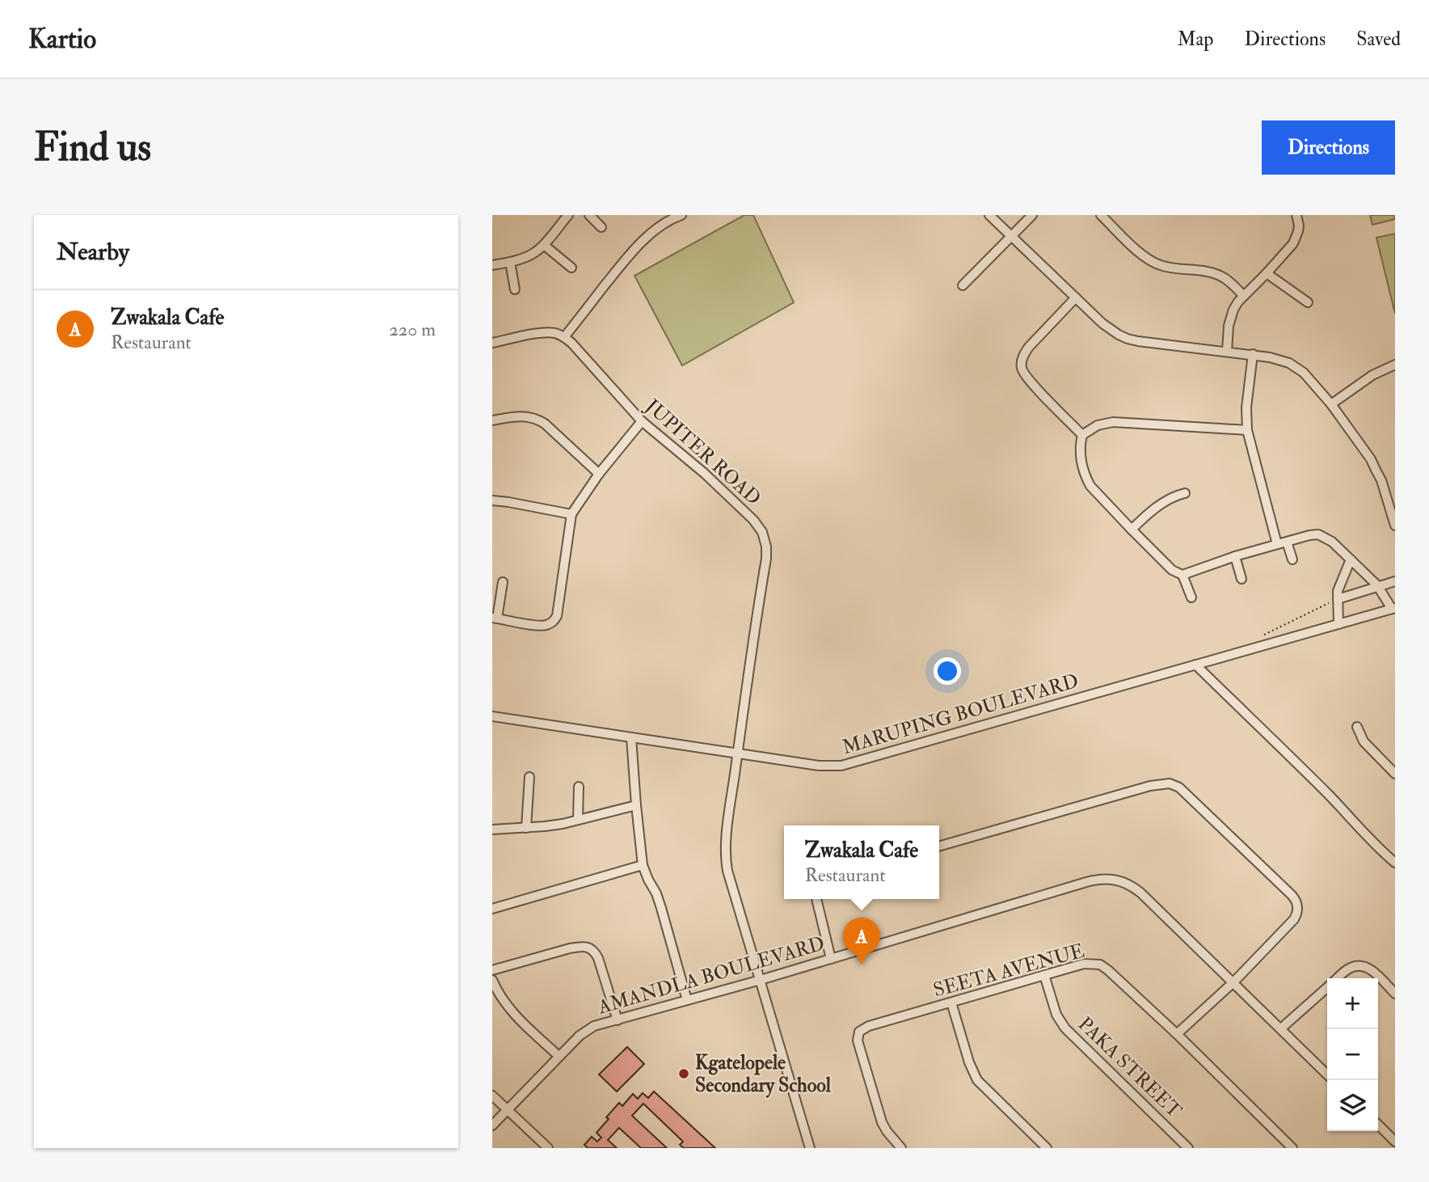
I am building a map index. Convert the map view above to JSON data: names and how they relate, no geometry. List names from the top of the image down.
{
  "streets": {
    "street": [
      "JUPITER ROAD",
      "MARUPING BOULEVARD",
      "SEETA AVENUE",
      "AMANDLA BOULEVARD",
      "PAKA STREET"
    ]
  },
  "crossings": [
    ["JUPITER ROAD", "MARUPING BOULEVARD"],
    ["JUPITER ROAD", "AMANDLA BOULEVARD"],
    ["SEETA AVENUE", "PAKA STREET"]
  ],
  "places": ["Kgatelopele Secondary School"],
  "page": {
    "header": "Kartio",
    "nav": ["Map", "Directions", "Saved"],
    "buttons": "Directions",
    "title": "Find us",
    "heading": "Nearby",
    "list": [
      {
        "mark": "A",
        "name": "Zwakala Cafe",
        "note": "Restaurant",
        "value": "220 m"
      }
    ],
    "popup": ["Zwakala Cafe", "Restaurant"],
    "pins": "A",
    "map_buttons": ["+", "−"]
  }
}
